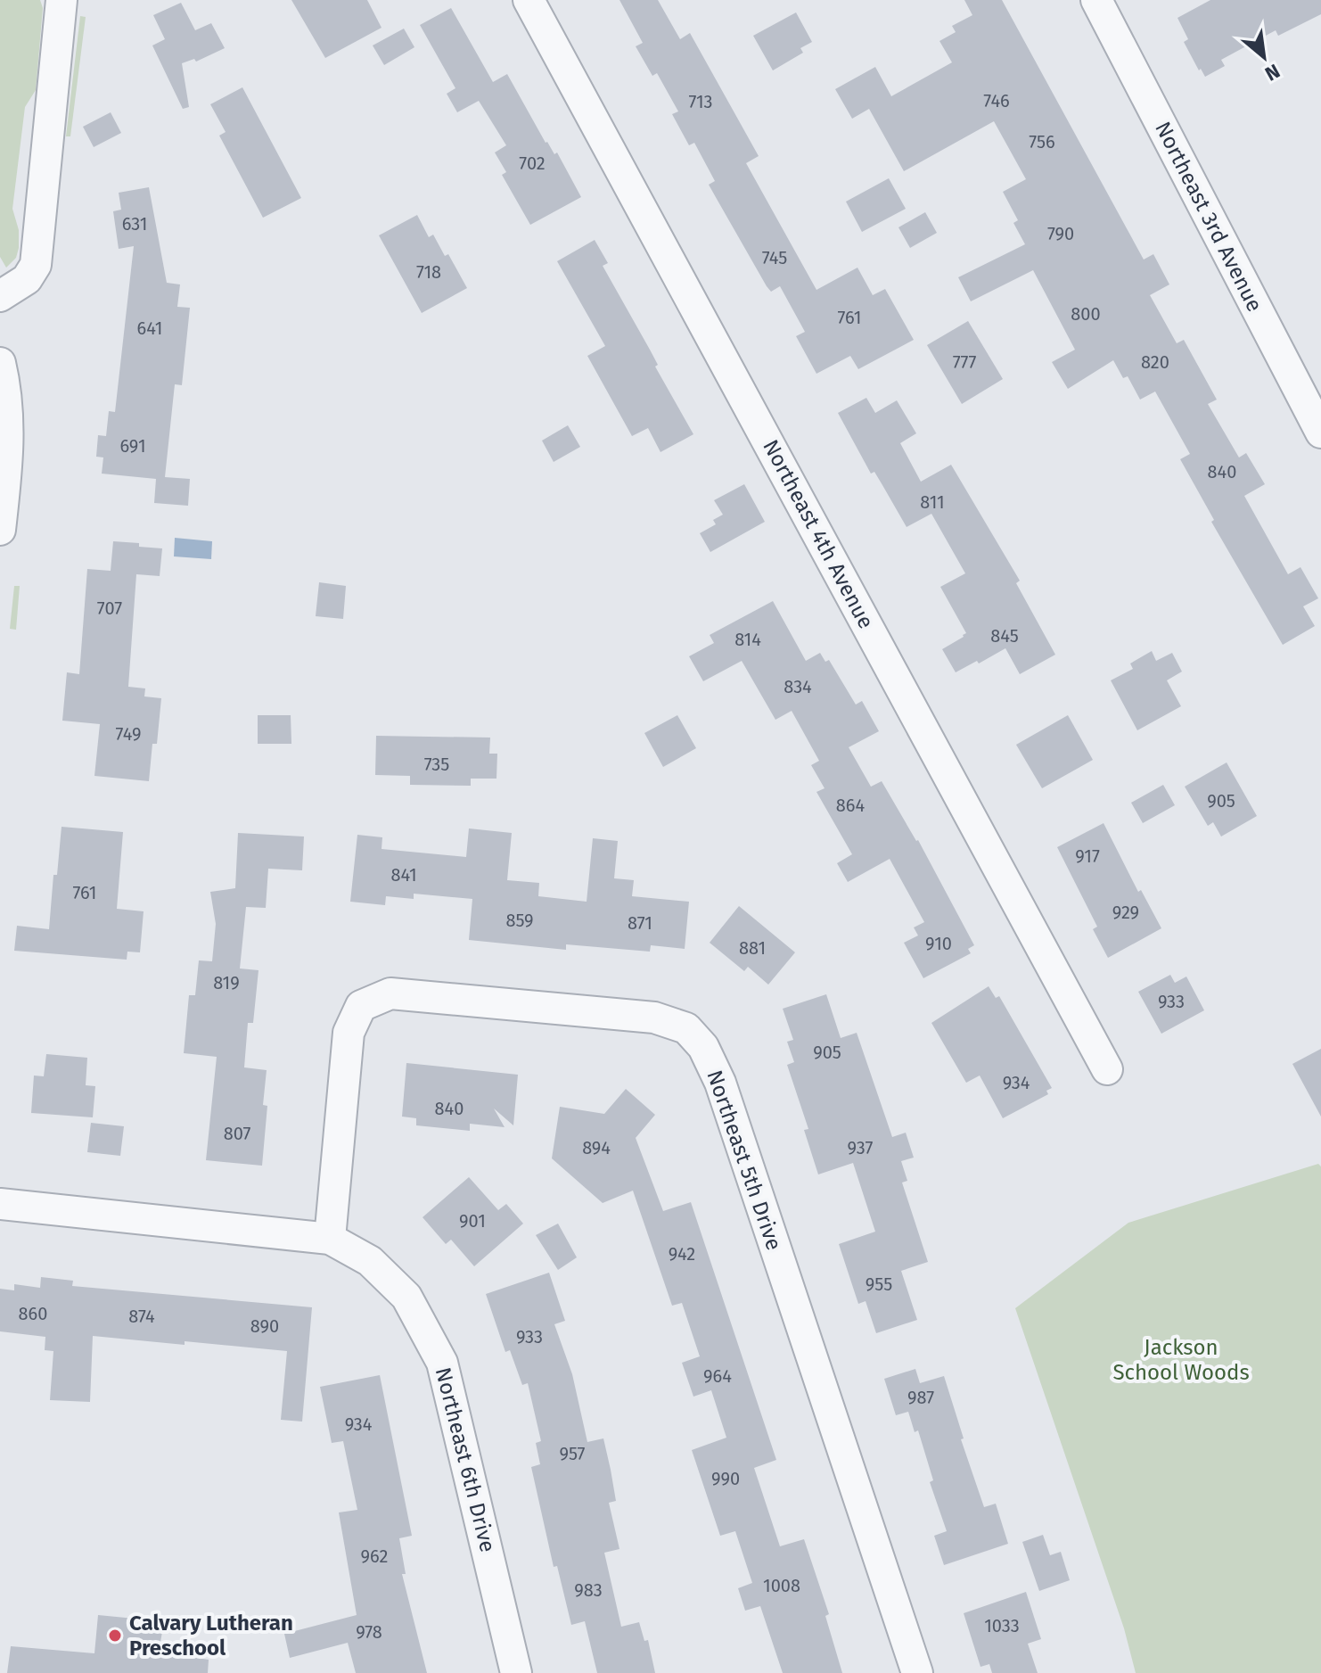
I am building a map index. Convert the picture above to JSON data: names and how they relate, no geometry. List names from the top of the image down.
{
  "streets": {
    "street": [
      "Northeast 3rd Avenue",
      "Northeast 4th Avenue",
      "Northeast 5th Drive",
      "Northeast 6th Drive"
    ]
  },
  "crossings": [
    ["Northeast 5th Drive", "Northeast 6th Drive"]
  ],
  "parks": ["Jackson School Woods"],
  "places": ["Calvary Lutheran Preschool"],
  "house_numbers": [
    "746",
    "713",
    "756",
    "702",
    "631",
    "790",
    "745",
    "718",
    "800",
    "761",
    "641",
    "777",
    "820",
    "691",
    "840",
    "811",
    "707",
    "845",
    "814",
    "834",
    "749",
    "735",
    "905",
    "864",
    "917",
    "841",
    "761",
    "929",
    "859",
    "871",
    "910",
    "881",
    "819",
    "933",
    "905",
    "934",
    "840",
    "807",
    "894",
    "937",
    "901",
    "942",
    "955",
    "860",
    "874",
    "890",
    "933",
    "964",
    "987",
    "934",
    "957",
    "990",
    "962",
    "1008",
    "983",
    "1033",
    "978"
  ],
  "north": "bottom right"
}
